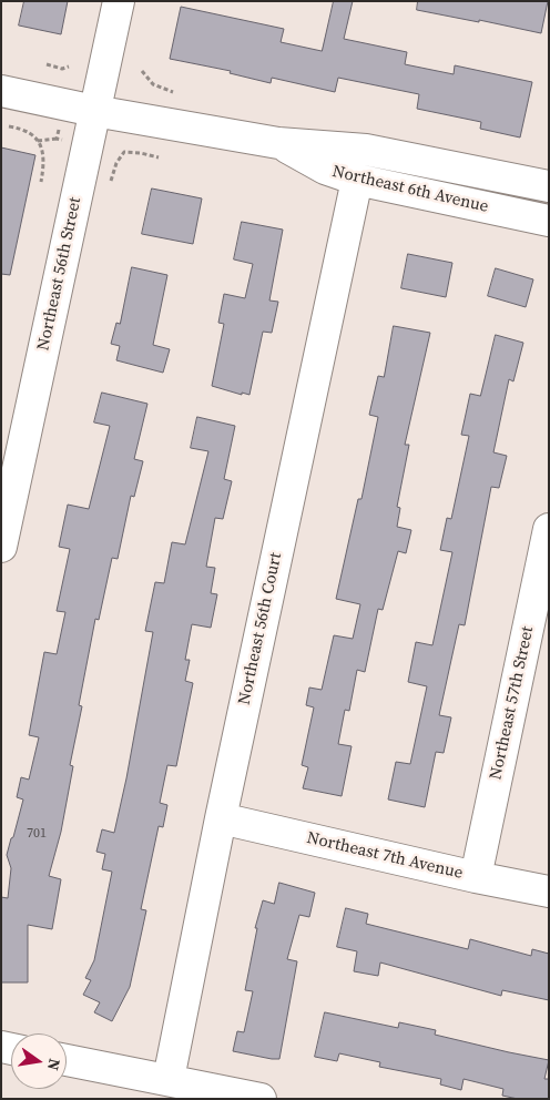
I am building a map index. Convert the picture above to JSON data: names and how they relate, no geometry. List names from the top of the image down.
{
  "streets": {
    "street": [
      "Northeast 6th Avenue",
      "Northeast 56th Street",
      "Northeast 56th Court",
      "Northeast 57th Street",
      "Northeast 7th Avenue"
    ]
  },
  "crossings": [
    ["Northeast 6th Avenue", "Northeast 56th Street"],
    ["Northeast 6th Avenue", "Northeast 56th Court"],
    ["Northeast 56th Court", "Northeast 7th Avenue"],
    ["Northeast 57th Street", "Northeast 7th Avenue"]
  ],
  "house_numbers": ["701"],
  "north": "right"
}
